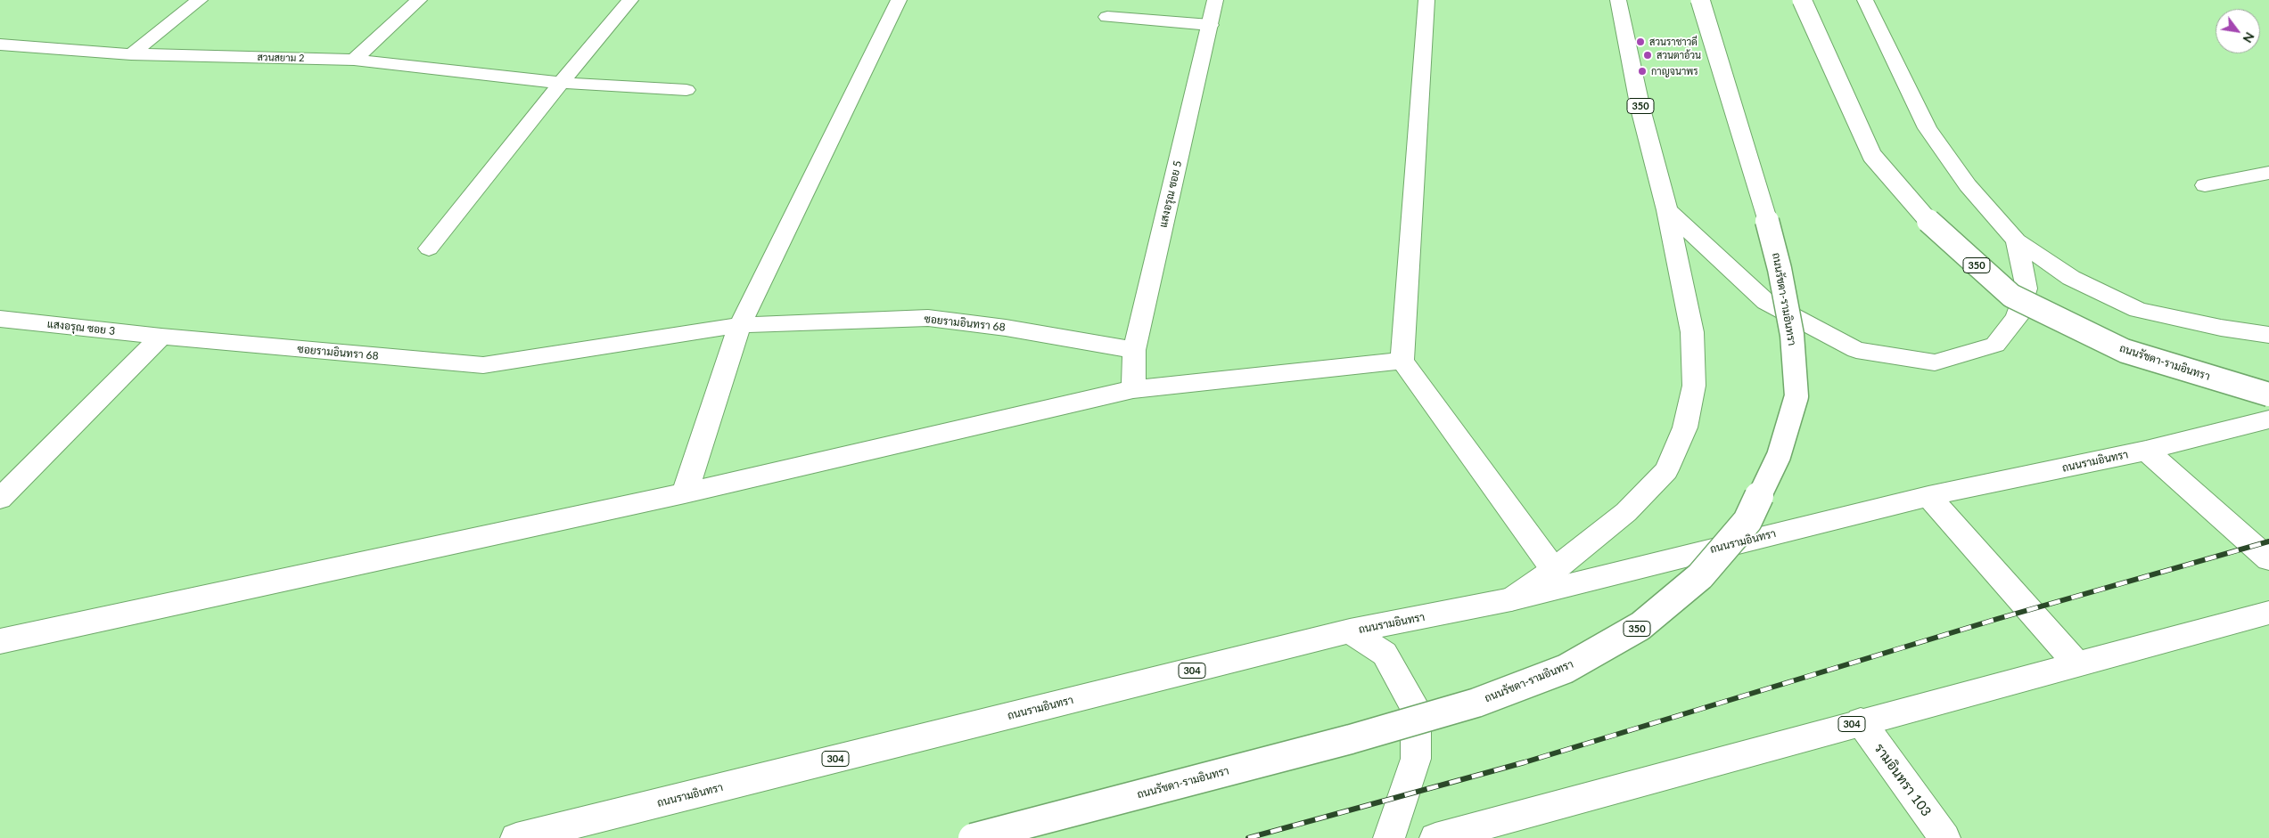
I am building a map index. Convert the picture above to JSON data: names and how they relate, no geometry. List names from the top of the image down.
{
  "streets": {
    "main road": [
      "สวนสยาม 2",
      "350",
      "แสงอรุณ ซอย 5",
      "ถนนรัชดา-รามอินทรา",
      "ซอยรามอินทรา 68",
      "แสงอรุณ ซอย 3",
      "ถนนรามอินทรา",
      "304",
      "รามอินทรา 103"
    ]
  },
  "crossings": [
    ["350", "ถนนรามอินทรา"],
    ["แสงอรุณ ซอย 5", "ซอยรามอินทรา 68"],
    ["ซอยรามอินทรา 68", "แสงอรุณ ซอย 3"],
    ["304", "รามอินทรา 103"]
  ],
  "places": ["สวนราชาวดี", "สวนตาอ้วน", "กาญจนาพร"],
  "north": "bottom right"
}
